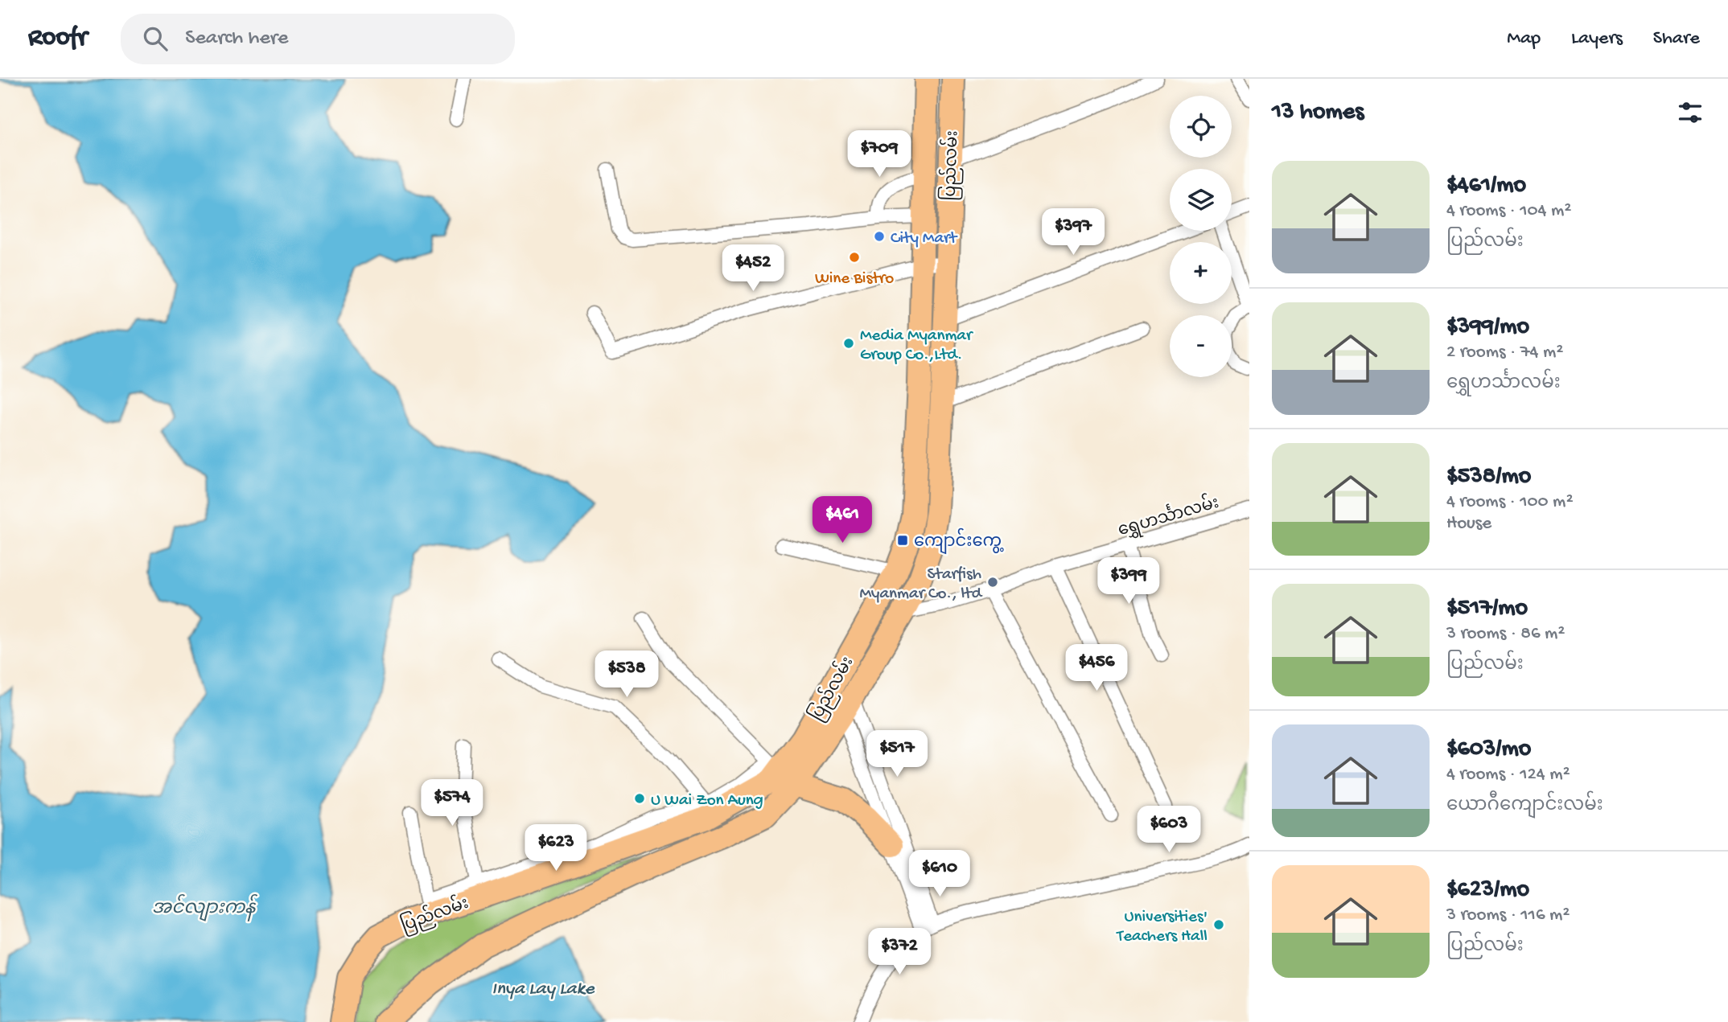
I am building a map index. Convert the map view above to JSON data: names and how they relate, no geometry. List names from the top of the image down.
{
  "streets": {
    "highway": ["ပြည်လမ်း"],
    "street": ["ရွှေဟင်္သာလမ်း"]
  },
  "crossings": [
    ["ပြည်လမ်း", "ရွှေဟင်္သာလမ်း"]
  ],
  "water": ["အင်လျားကန်", "Inya Lay Lake"],
  "places": {
    "other": [
      "City Mart",
      "Wine Bistro",
      "Media Myanmar Group Co.,Ltd.",
      "Starfish Myanmar Co., ltd",
      "U Wai Zon Aung",
      "Universities' Teachers Hall"
    ],
    "transit": ["ကျောင်းကွေ့"]
  },
  "page": {
    "header": "Roofr",
    "search": "Search here",
    "nav": ["Map", "Layers", "Share"],
    "heading": "13 homes",
    "map_buttons": ["+", "−"],
    "price": [
      "$709",
      "$397",
      "$452",
      "$461",
      "$399",
      "$456",
      "$538",
      "$517",
      "$574",
      "$603",
      "$623",
      "$610",
      "$372"
    ],
    "list": [
      {
        "name": "$461/mo",
        "note": "4 rooms · 104 m² · ပြည်လမ်း"
      },
      {
        "name": "$399/mo",
        "note": "2 rooms · 74 m² · ရွှေဟင်္သာလမ်း"
      },
      {
        "name": "$538/mo",
        "note": "4 rooms · 100 m² · House"
      },
      {
        "name": "$517/mo",
        "note": "3 rooms · 86 m² · ပြည်လမ်း"
      },
      {
        "name": "$603/mo",
        "note": "4 rooms · 124 m² · ယောဂီကျောင်းလမ်း"
      },
      {
        "name": "$623/mo",
        "note": "3 rooms · 116 m² · ပြည်လမ်း"
      }
    ]
  }
}
